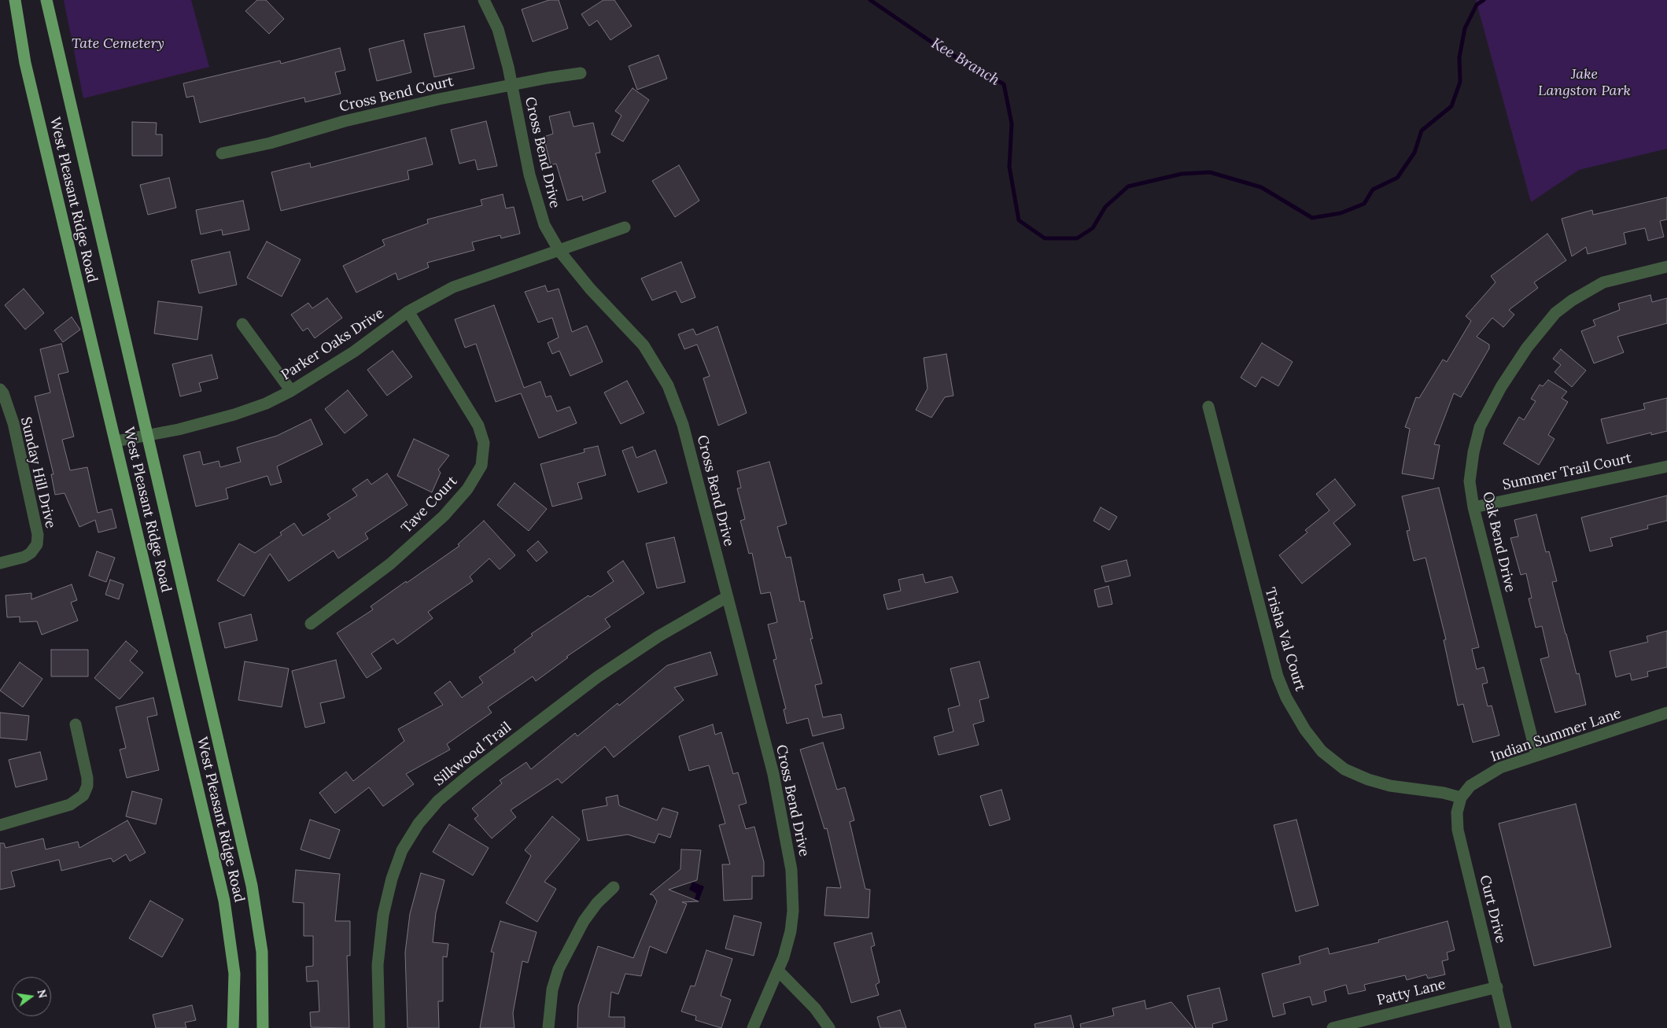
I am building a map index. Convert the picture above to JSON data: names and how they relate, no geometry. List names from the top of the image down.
{
  "streets": {
    "main road": ["West Pleasant Ridge Road"],
    "street": [
      "Cross Bend Court",
      "Cross Bend Drive",
      "Parker Oaks Drive",
      "Summer Trail Court",
      "Sunday Hill Drive",
      "Tave Court",
      "Oak Bend Drive",
      "Trisha Val Court",
      "Indian Summer Lane",
      "Silkwood Trail",
      "Curt Drive",
      "Patty Lane"
    ]
  },
  "crossings": [
    ["Cross Bend Court", "Cross Bend Drive"],
    ["Cross Bend Drive", "Parker Oaks Drive"],
    ["Cross Bend Drive", "Silkwood Trail"],
    ["West Pleasant Ridge Road", "Parker Oaks Drive"],
    ["Parker Oaks Drive", "Tave Court"],
    ["Summer Trail Court", "Oak Bend Drive"],
    ["Oak Bend Drive", "Indian Summer Lane"],
    ["Trisha Val Court", "Indian Summer Lane"],
    ["Trisha Val Court", "Curt Drive"],
    ["Indian Summer Lane", "Curt Drive"],
    ["Curt Drive", "Patty Lane"]
  ],
  "water": ["Kee Branch"],
  "parks": ["Tate Cemetery", "Jake Langston Park"],
  "north": "right"
}
